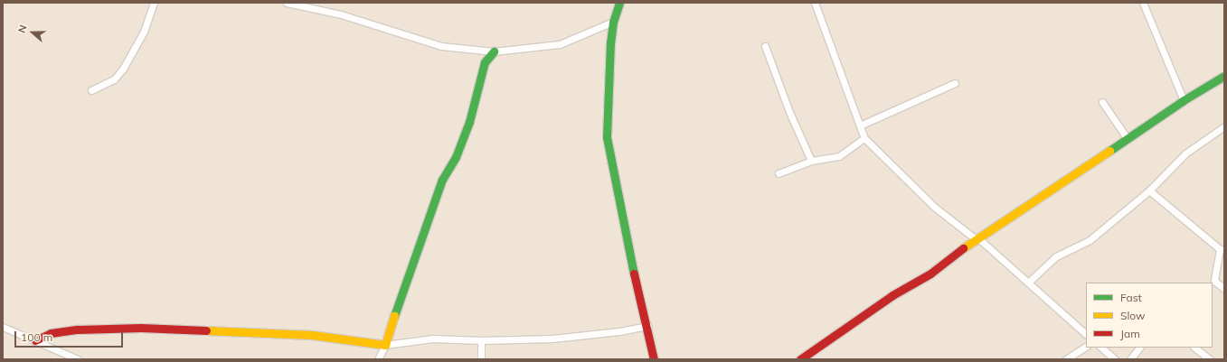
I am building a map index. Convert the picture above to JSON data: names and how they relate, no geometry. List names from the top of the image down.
{
  "legend": ["Fast", "Slow", "Jam"],
  "scale_bar": "100 m",
  "north": "left"
}
